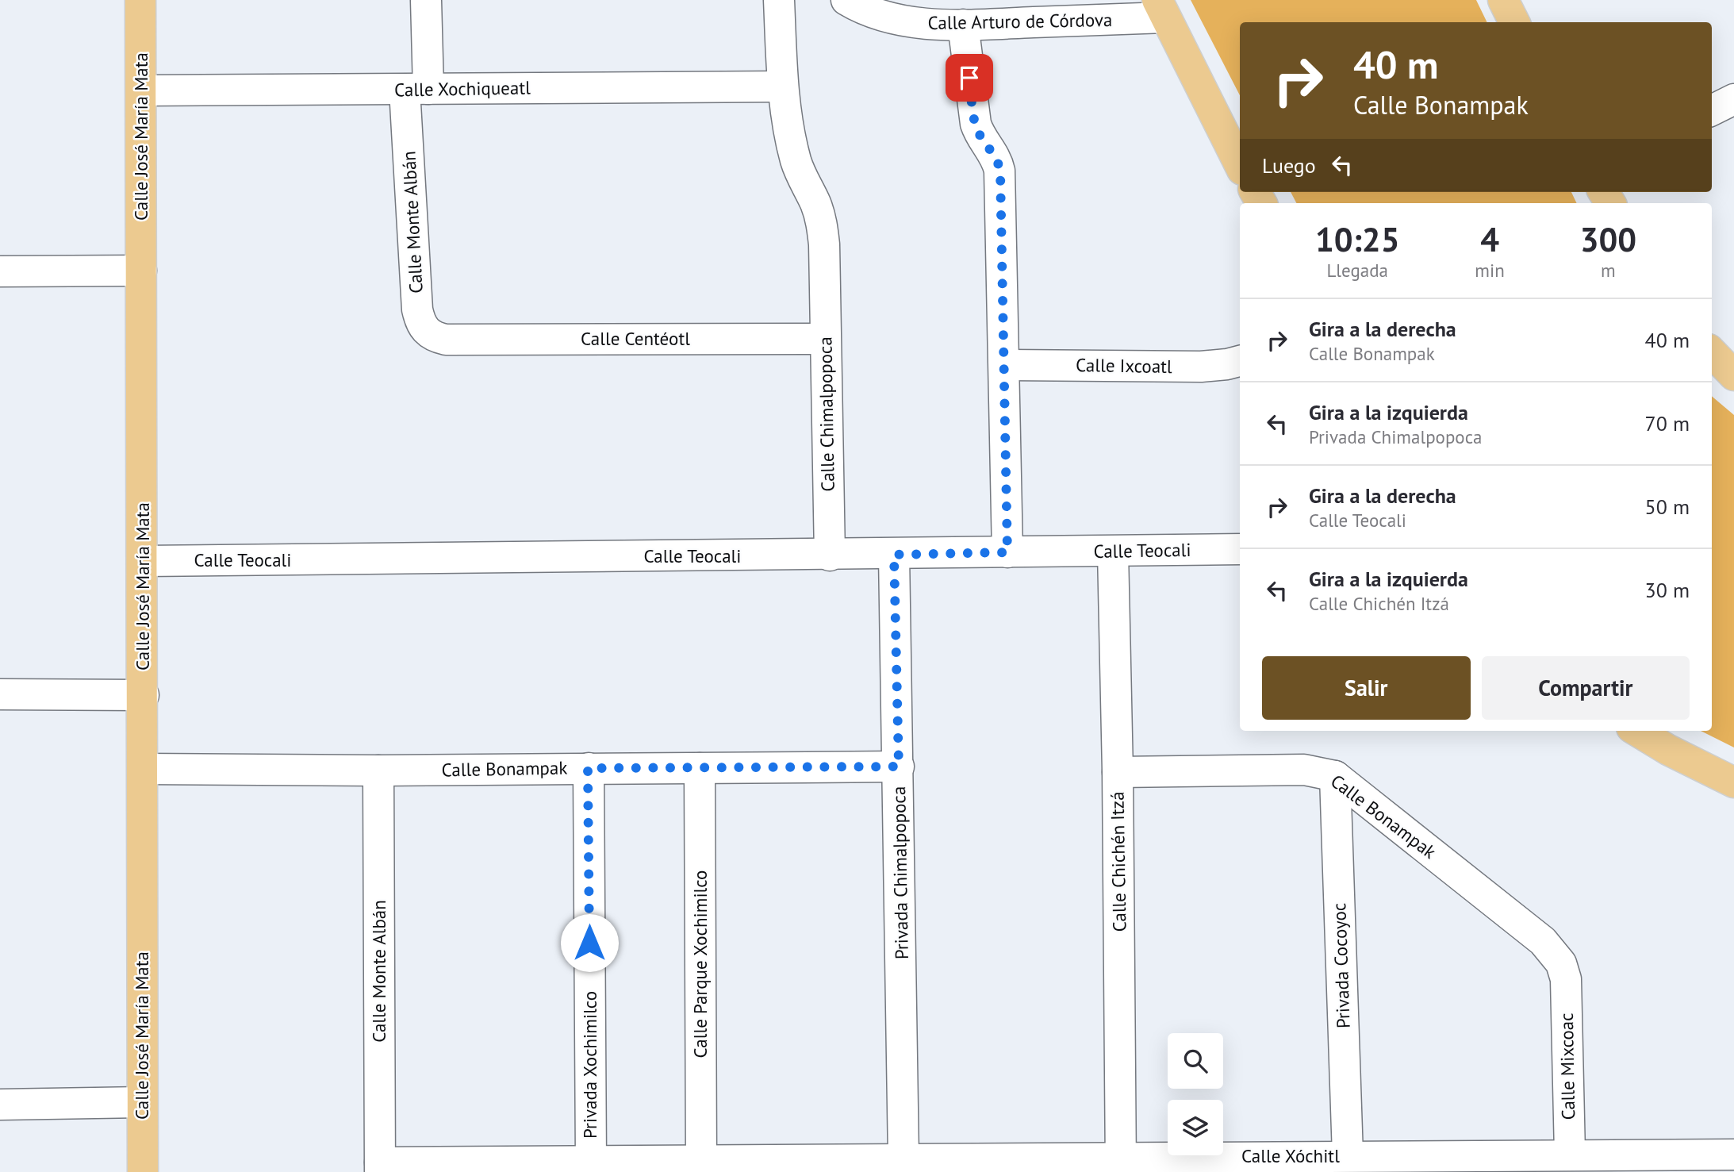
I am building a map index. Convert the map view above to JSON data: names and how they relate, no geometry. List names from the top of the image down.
{
  "streets": {
    "main road": ["Calle José María Mata"],
    "street": [
      "Calle Arturo de Córdova",
      "Calle Xochiqueatl",
      "Calle Monte Albán",
      "Calle Centéotl",
      "Calle Ixcoatl",
      "Calle Chimalpopoca",
      "Calle Teocali",
      "Calle Bonampak",
      "Calle Chichén Itzá",
      "Privada Chimalpopoca",
      "Calle Parque Xochimilco",
      "Privada Cocoyoc",
      "Privada Xochimilco",
      "Calle Mixcoac",
      "Calle Xóchitl"
    ]
  },
  "crossings": [
    ["Calle Xochiqueatl", "Calle José María Mata"],
    ["Calle Xochiqueatl", "Calle Monte Albán"],
    ["Calle Xochiqueatl", "Calle Chimalpopoca"],
    ["Calle José María Mata", "Calle Teocali"],
    ["Calle José María Mata", "Calle Bonampak"],
    ["Calle Monte Albán", "Calle Centéotl"],
    ["Calle Monte Albán", "Calle Bonampak"],
    ["Calle Monte Albán", "Calle Xóchitl"],
    ["Calle Centéotl", "Calle Chimalpopoca"],
    ["Calle Chimalpopoca", "Calle Teocali"],
    ["Calle Teocali", "Calle Chichén Itzá"],
    ["Calle Teocali", "Privada Chimalpopoca"],
    ["Calle Bonampak", "Calle Chichén Itzá"],
    ["Calle Bonampak", "Privada Chimalpopoca"],
    ["Calle Bonampak", "Calle Parque Xochimilco"],
    ["Calle Bonampak", "Privada Cocoyoc"],
    ["Calle Bonampak", "Privada Xochimilco"],
    ["Calle Bonampak", "Calle Mixcoac"],
    ["Calle Chichén Itzá", "Calle Xóchitl"],
    ["Privada Chimalpopoca", "Calle Xóchitl"],
    ["Calle Parque Xochimilco", "Calle Xóchitl"],
    ["Privada Cocoyoc", "Calle Xóchitl"],
    ["Privada Xochimilco", "Calle Xóchitl"],
    ["Calle Mixcoac", "Calle Xóchitl"]
  ],
  "page": {
    "turn": ["40 m", "Calle Bonampak"],
    "then": "Luego",
    "eta": [
      "10:25",
      "Llegada",
      "4",
      "min",
      "300",
      "m"
    ],
    "list": [
      {
        "name": "Gira a la derecha",
        "note": "Calle Bonampak",
        "value": "40 m"
      },
      {
        "name": "Gira a la izquierda",
        "note": "Privada Chimalpopoca",
        "value": "70 m"
      },
      {
        "name": "Gira a la derecha",
        "note": "Calle Teocali",
        "value": "50 m"
      },
      {
        "name": "Gira a la izquierda",
        "note": "Calle Chichén Itzá",
        "value": "30 m"
      }
    ],
    "buttons": ["Salir", "Compartir"]
  }
}
